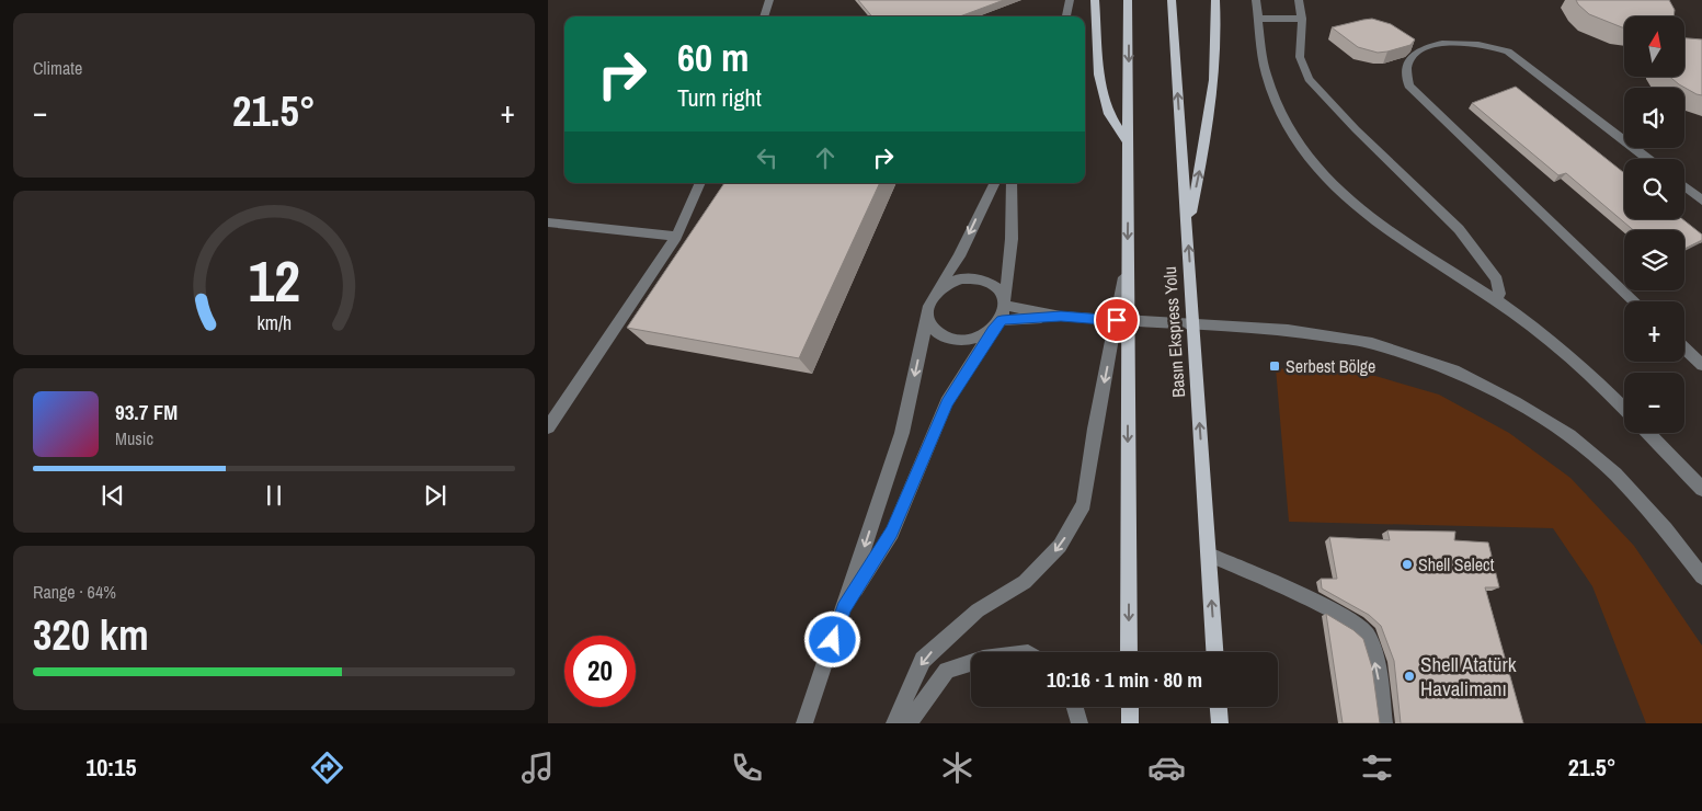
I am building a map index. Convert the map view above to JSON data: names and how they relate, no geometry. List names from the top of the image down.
{
  "streets": {
    "main road": ["Basın Ekspress Yolu"]
  },
  "places": {
    "transit": ["Serbest Bölge"],
    "other": ["Shell Select", "Shell Atatürk Havalimanı"]
  },
  "north": "top",
  "page": {
    "tile": [
      "Climate",
      ["Range · 64%", "320 km"]
    ],
    "map_buttons": ["+", "−"],
    "turn": ["60 m", "Turn right"],
    "heat": ["−", "21.5°", "+"],
    "song": ["93.7 FM", "Music"],
    "limit": "20",
    "trip": "10:16 · 1 min · 80 m",
    "tabs": ["10:15", "21.5°"],
    "gauge": ["12", "km/h"]
  }
}
